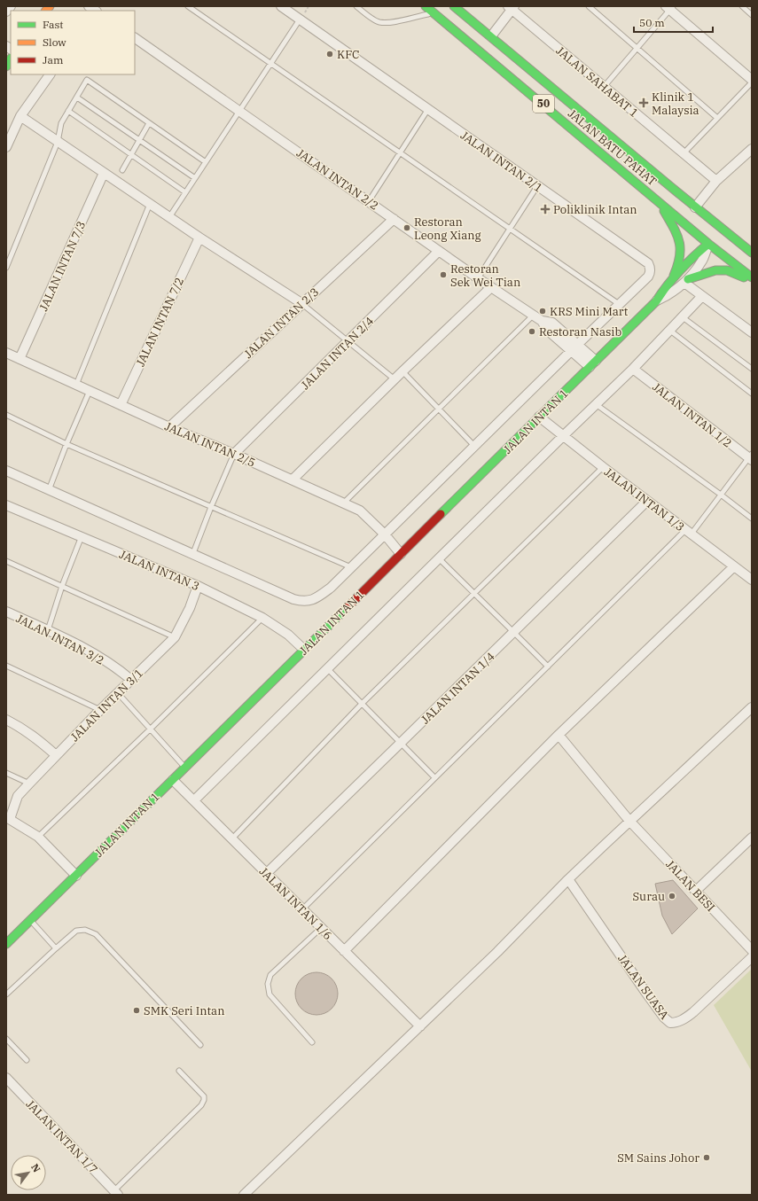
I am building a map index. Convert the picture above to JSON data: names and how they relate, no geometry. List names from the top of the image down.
{
  "streets": {
    "main road": ["50", "JALAN BATU PAHAT", "JALAN INTAN 1"],
    "street": [
      "JALAN SAHABAT 1",
      "JALAN INTAN 2/1",
      "JALAN INTAN 2/2",
      "JALAN INTAN 7/3",
      "JALAN INTAN 7/2",
      "JALAN INTAN 2/3",
      "JALAN INTAN 2/4",
      "JALAN INTAN 1/2",
      "JALAN INTAN 2/5",
      "JALAN INTAN 1/3",
      "JALAN INTAN 3",
      "JALAN INTAN 3/2",
      "JALAN INTAN 1/4",
      "JALAN INTAN 3/1",
      "JALAN BESI",
      "JALAN INTAN 1/6",
      "JALAN SUASA",
      "JALAN INTAN 1/7"
    ]
  },
  "crossings": [
    ["JALAN BATU PAHAT", "JALAN INTAN 1"],
    ["JALAN INTAN 2/1", "JALAN INTAN 2/2"],
    ["JALAN INTAN 2/2", "JALAN INTAN 2/3"],
    ["JALAN INTAN 2/2", "JALAN INTAN 2/4"],
    ["JALAN INTAN 2/2", "JALAN INTAN 1"],
    ["JALAN INTAN 7/3", "JALAN INTAN 2/5"],
    ["JALAN INTAN 7/2", "JALAN INTAN 2/5"],
    ["JALAN INTAN 2/3", "JALAN INTAN 2/5"],
    ["JALAN INTAN 2/4", "JALAN INTAN 2/5"],
    ["JALAN INTAN 1", "JALAN INTAN 2/5"],
    ["JALAN INTAN 1", "JALAN INTAN 1/3"],
    ["JALAN INTAN 1", "JALAN INTAN 3"],
    ["JALAN INTAN 1", "JALAN INTAN 1/6"],
    ["JALAN INTAN 1/3", "JALAN INTAN 1/4"],
    ["JALAN INTAN 3", "JALAN INTAN 3/1"],
    ["JALAN INTAN 3/2", "JALAN INTAN 3/1"],
    ["JALAN INTAN 1/4", "JALAN INTAN 1/6"]
  ],
  "places": {
    "other": [
      "KFC",
      "Restoran Leong Xiang",
      "Restoran Sek Wei Tian",
      "KRS Mini Mart",
      "Restoran Nasib",
      "Surau",
      "SMK Seri Intan",
      "SM Sains Johor"
    ],
    "health": ["Klinik 1 Malaysia", "Poliklinik Intan"]
  },
  "legend": ["Fast", "Slow", "Jam"],
  "scale_bar": "50 m",
  "north": "top right"
}
